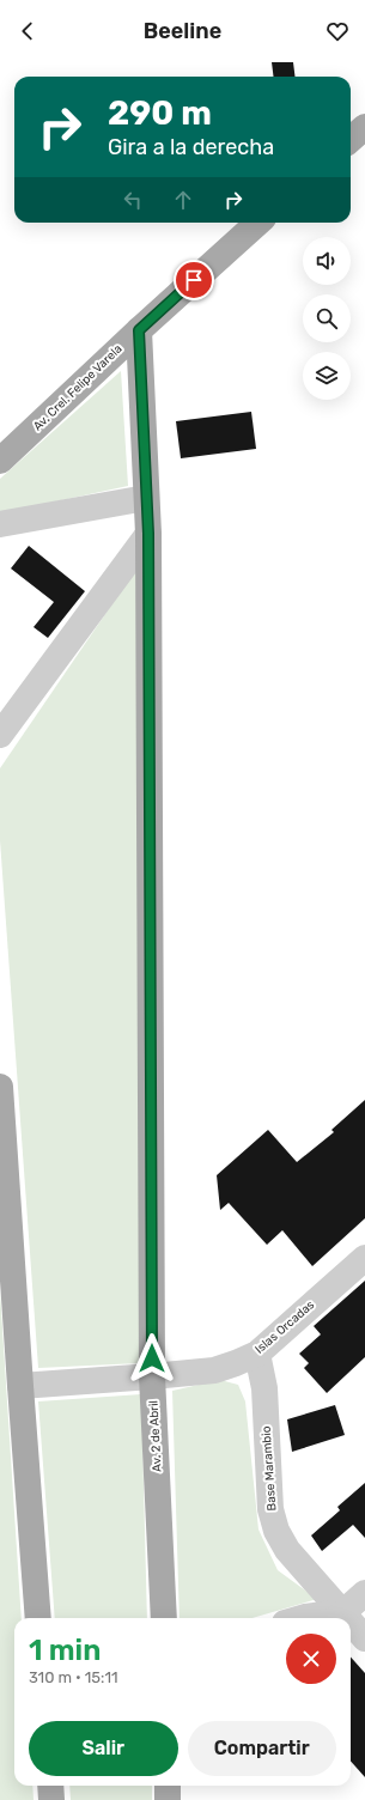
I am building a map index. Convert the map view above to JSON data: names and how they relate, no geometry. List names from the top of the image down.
{
  "streets": {
    "main road": ["Av. Crel. Felipe Varela", "Av. 2 de Abril"],
    "street": ["Islas Orcadas", "Base Marambio"]
  },
  "crossings": [
    ["Av. Crel. Felipe Varela", "Av. 2 de Abril"],
    ["Islas Orcadas", "Av. 2 de Abril"],
    ["Islas Orcadas", "Base Marambio"]
  ],
  "page": {
    "header": "Beeline",
    "turn": ["290 m", "Gira a la derecha"],
    "heading": ["1 min", "310 m · 15:11"],
    "buttons": ["Salir", "Compartir"]
  }
}
